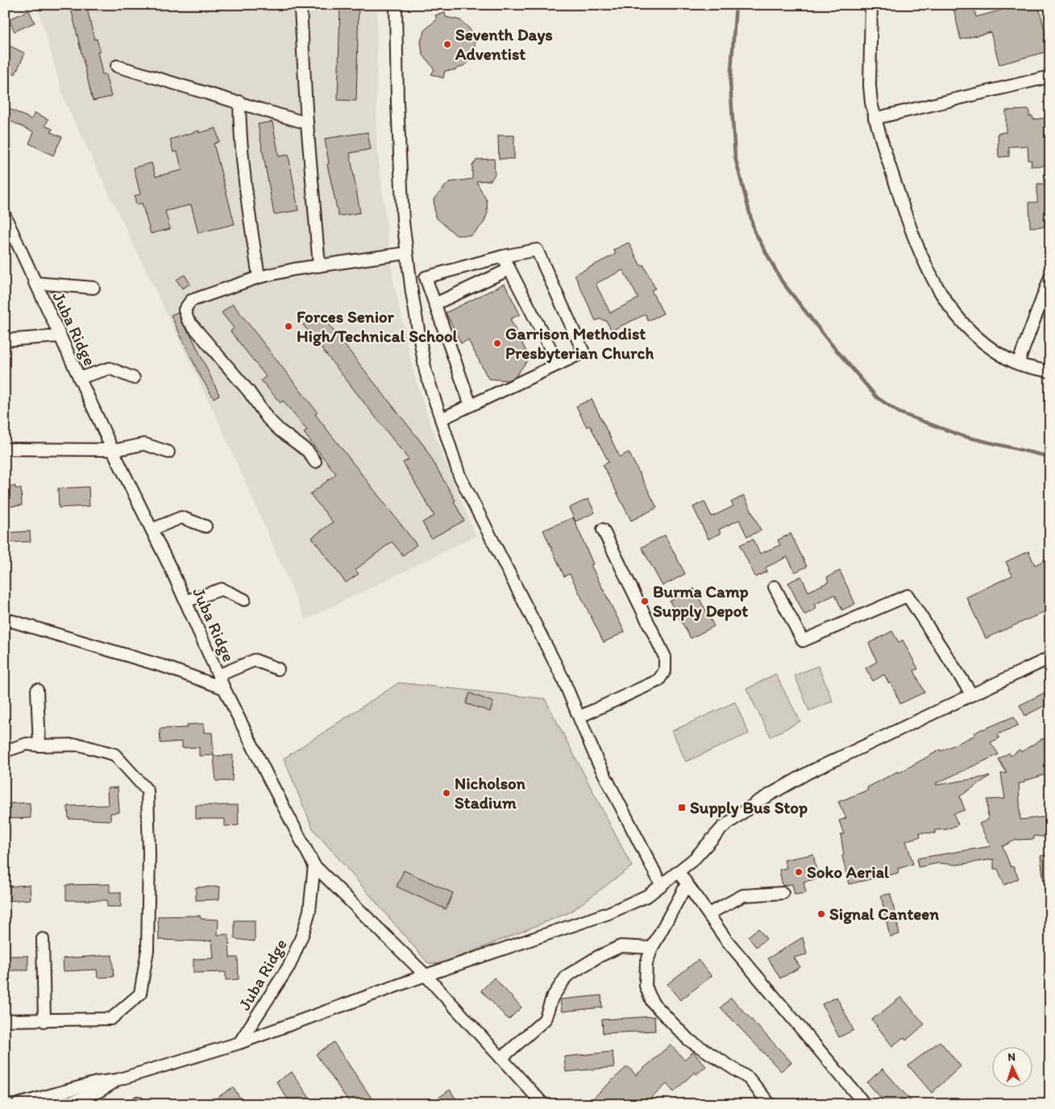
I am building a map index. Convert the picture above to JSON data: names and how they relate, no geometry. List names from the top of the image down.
{
  "streets": {
    "street": ["Juba Ridge"]
  },
  "places": {
    "other": [
      "Seventh Days Adventist",
      "Forces Senior High/Technical School",
      "Garrison Methodist Presbyterian Church",
      "Burma Camp Supply Depot",
      "Nicholson Stadium",
      "Soko Aerial",
      "Signal Canteen"
    ],
    "transit": ["Supply Bus Stop"]
  },
  "north": "top"
}
